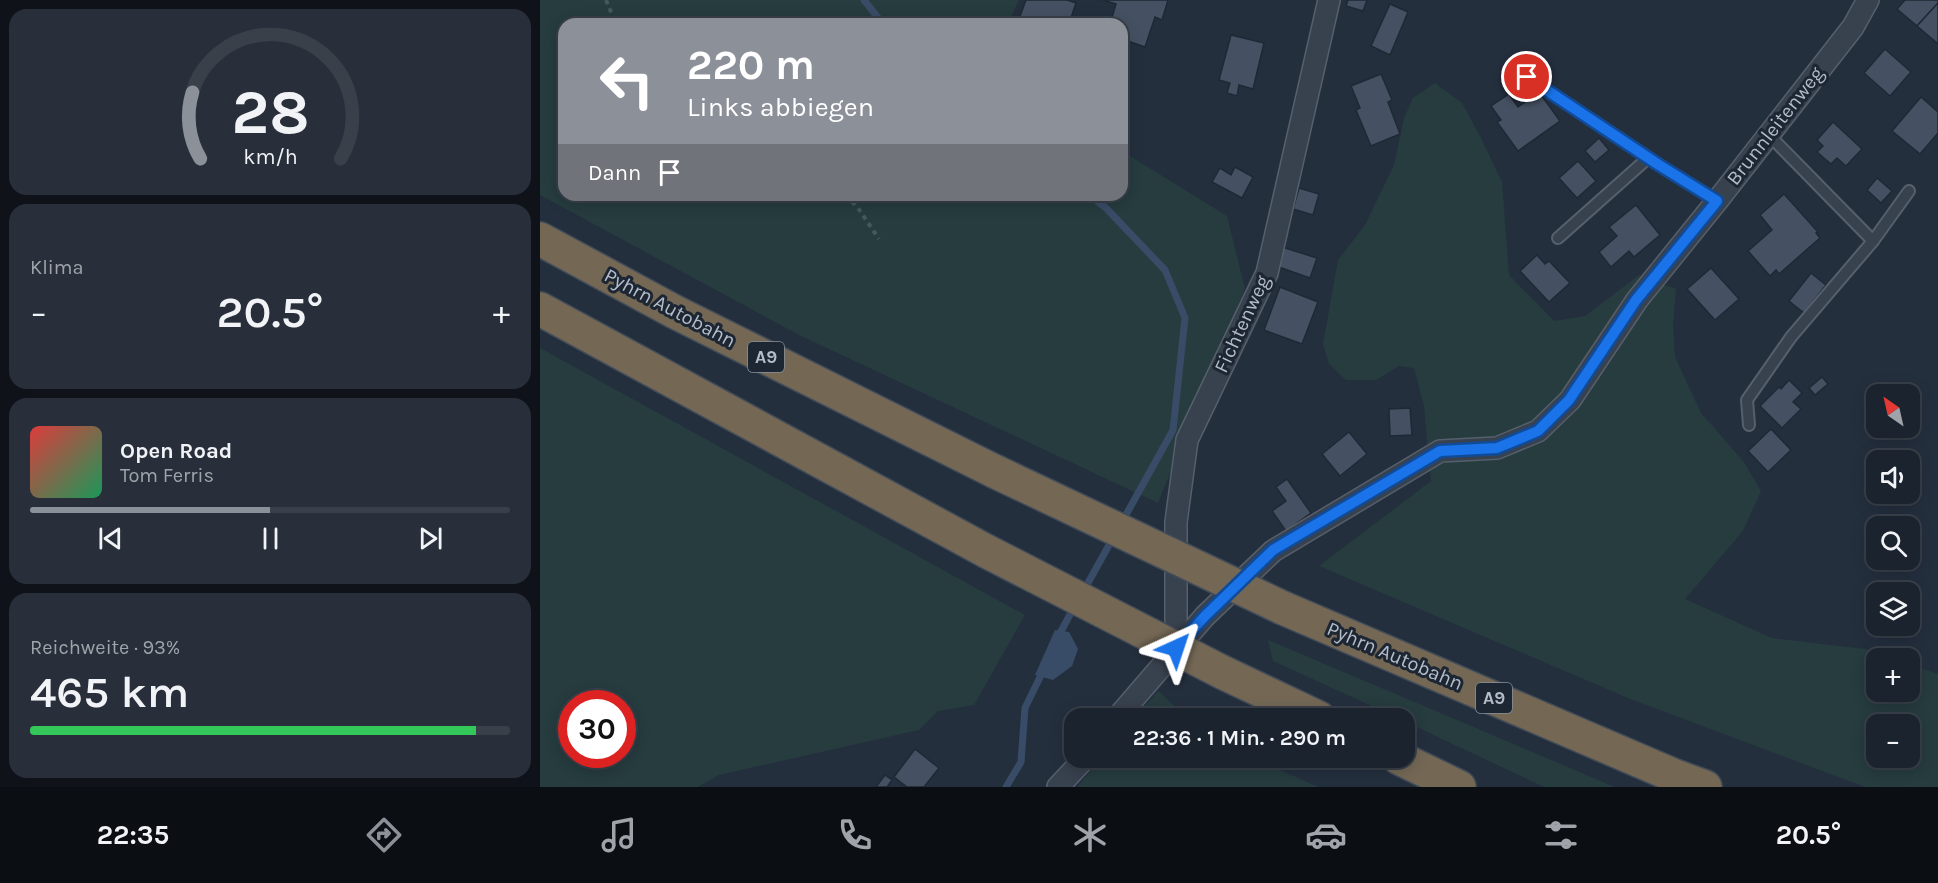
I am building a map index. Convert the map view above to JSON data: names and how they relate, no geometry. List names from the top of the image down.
{
  "streets": {
    "highway": ["Pyhrn Autobahn", "A9"],
    "street": ["Brunnleitenweg", "Fichtenweg"]
  },
  "crossings": [
    ["Brunnleitenweg", "Fichtenweg"]
  ],
  "north": "top left",
  "page": {
    "turn": ["220 m", "Links abbiegen"],
    "then": "Dann",
    "tile": [
      "Klima",
      ["Reichweite · 93%", "465 km"]
    ],
    "heat": ["−", "20.5°", "+"],
    "map_buttons": ["+", "−"],
    "song": ["Open Road", "Tom Ferris"],
    "limit": "30",
    "trip": "22:36 · 1 Min. · 290 m",
    "tabs": ["22:35", "20.5°"],
    "gauge": ["28", "km/h"]
  }
}
